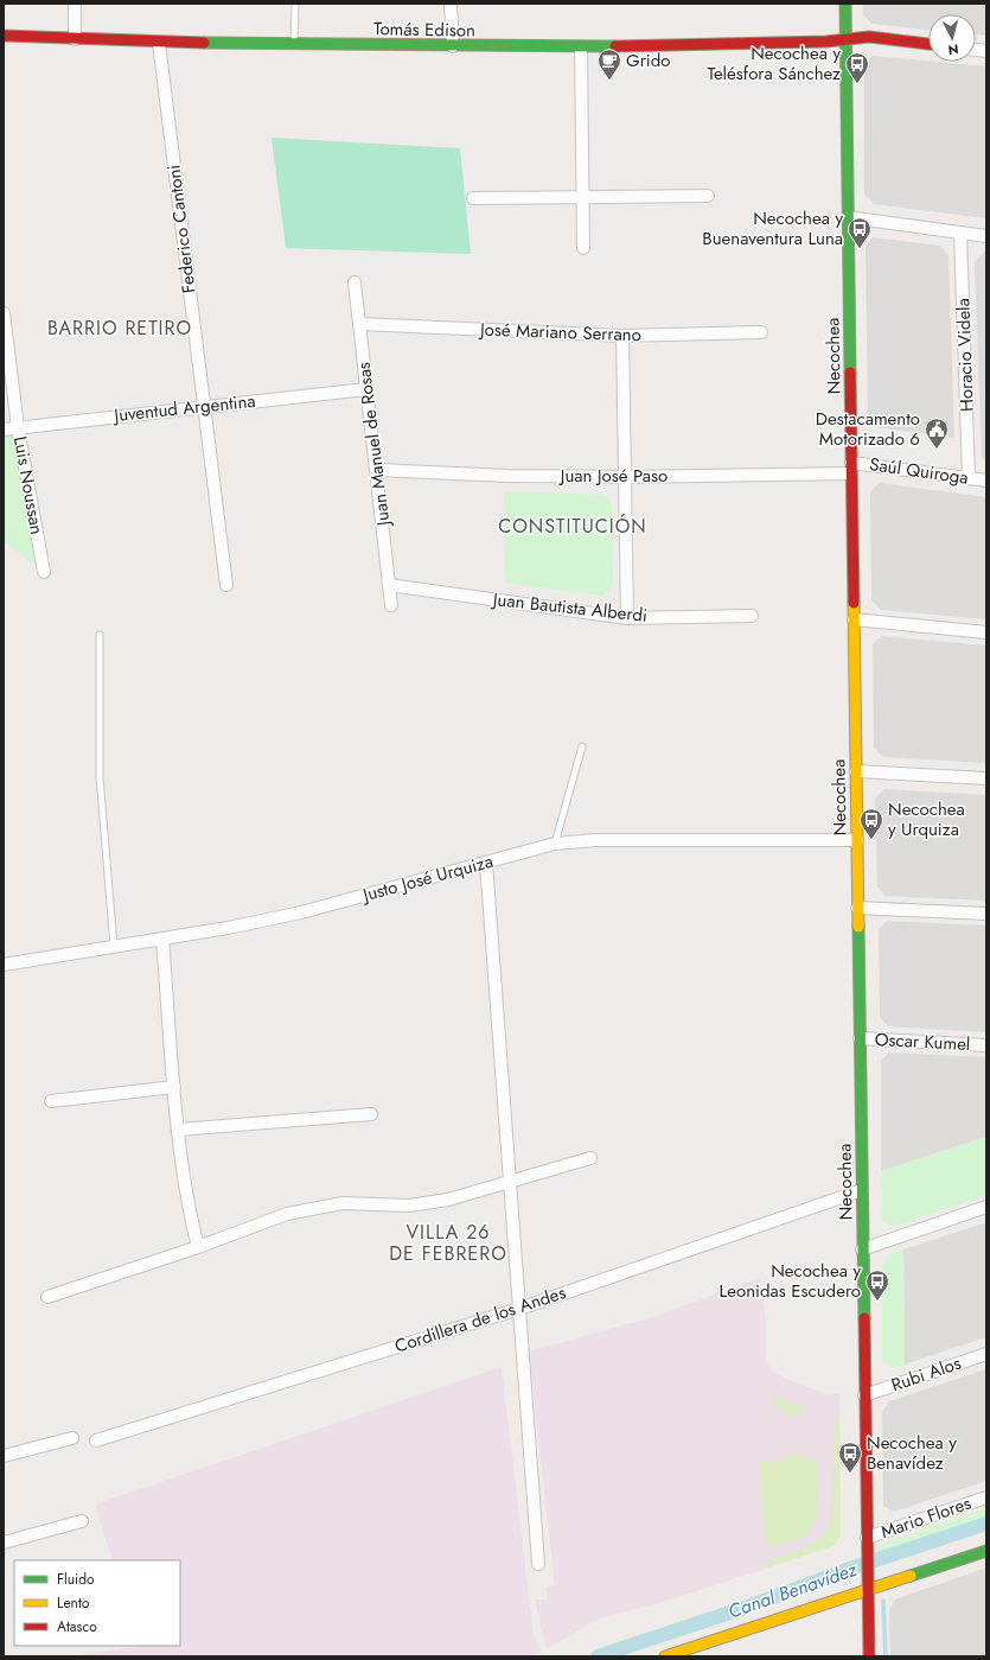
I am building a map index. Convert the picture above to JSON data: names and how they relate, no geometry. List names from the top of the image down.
{
  "streets": {
    "main road": ["Tomás Edison", "Necochea"],
    "street": [
      "Federico Cantoni",
      "José Mariano Serrano",
      "Horacio Videla",
      "Juventud Argentina",
      "Juan Manuel de Rosas",
      "Saúl Quiroga",
      "Juan José Paso",
      "Luis Noussan",
      "Juan Bautista Alberdi",
      "Justo José Urquiza",
      "Oscar Kumel",
      "Cordillera de los Andes",
      "Rubi Alos",
      "Mario Flores"
    ]
  },
  "crossings": [
    ["Tomás Edison", "Federico Cantoni"],
    ["Tomás Edison", "Necochea"],
    ["Federico Cantoni", "Juventud Argentina"],
    ["José Mariano Serrano", "Juan Manuel de Rosas"],
    ["Horacio Videla", "Saúl Quiroga"],
    ["Necochea", "Saúl Quiroga"],
    ["Necochea", "Juan José Paso"],
    ["Necochea", "Justo José Urquiza"],
    ["Necochea", "Oscar Kumel"],
    ["Necochea", "Cordillera de los Andes"],
    ["Necochea", "Rubi Alos"],
    ["Necochea", "Mario Flores"],
    ["Juventud Argentina", "Juan Manuel de Rosas"],
    ["Juventud Argentina", "Luis Noussan"],
    ["Juan Manuel de Rosas", "Juan José Paso"],
    ["Juan Manuel de Rosas", "Juan Bautista Alberdi"],
    ["Saúl Quiroga", "Juan José Paso"]
  ],
  "districts": ["BARRIO RETIRO", "CONSTITUCIÓN", "VILLA 26 DE FEBRERO"],
  "water": ["Canal Benavídez"],
  "places": {
    "cafe": ["Grido"],
    "bus stop": [
      "Necochea y Telésfora Sánchez",
      "Necochea y Buenaventura Luna",
      "Necochea y Urquiza",
      "Necochea y Leonidas Escudero",
      "Necochea y Benavídez"
    ],
    "public building": ["Destacamento Motorizado 6"]
  },
  "legend": ["Fluido", "Lento", "Atasco"],
  "north": "bottom"
}
